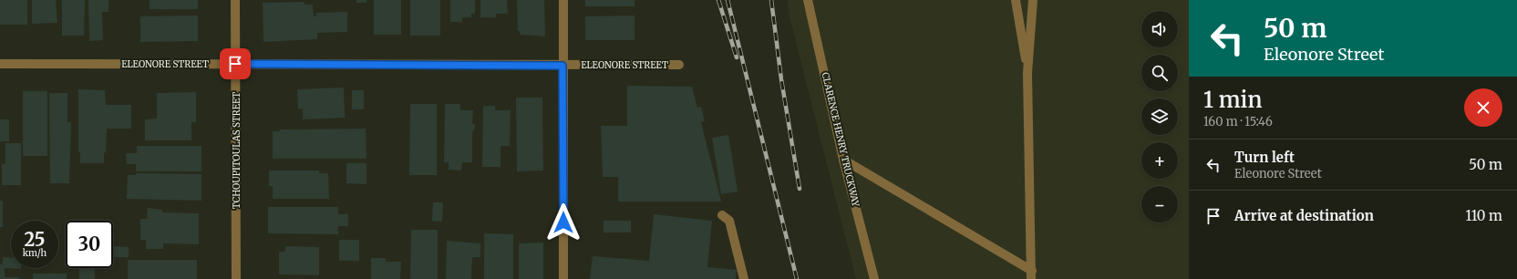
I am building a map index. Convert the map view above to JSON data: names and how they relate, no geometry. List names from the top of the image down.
{
  "streets": {
    "street": ["ELEONORE STREET", "CLARENCE HENRY TRUCKWAY", "TCHOUPITOULAS STREET"]
  },
  "crossings": [
    ["ELEONORE STREET", "TCHOUPITOULAS STREET"]
  ],
  "page": {
    "turn": ["50 m", "Eleonore Street"],
    "map_buttons": ["+", "−"],
    "heading": ["1 min", "160 m · 15:46"],
    "list": [
      {
        "name": "Turn left",
        "note": "Eleonore Street",
        "value": "50 m"
      },
      {
        "name": "Arrive at destination",
        "value": "110 m"
      }
    ],
    "speed": "25 km/h",
    "limit": "30"
  }
}
